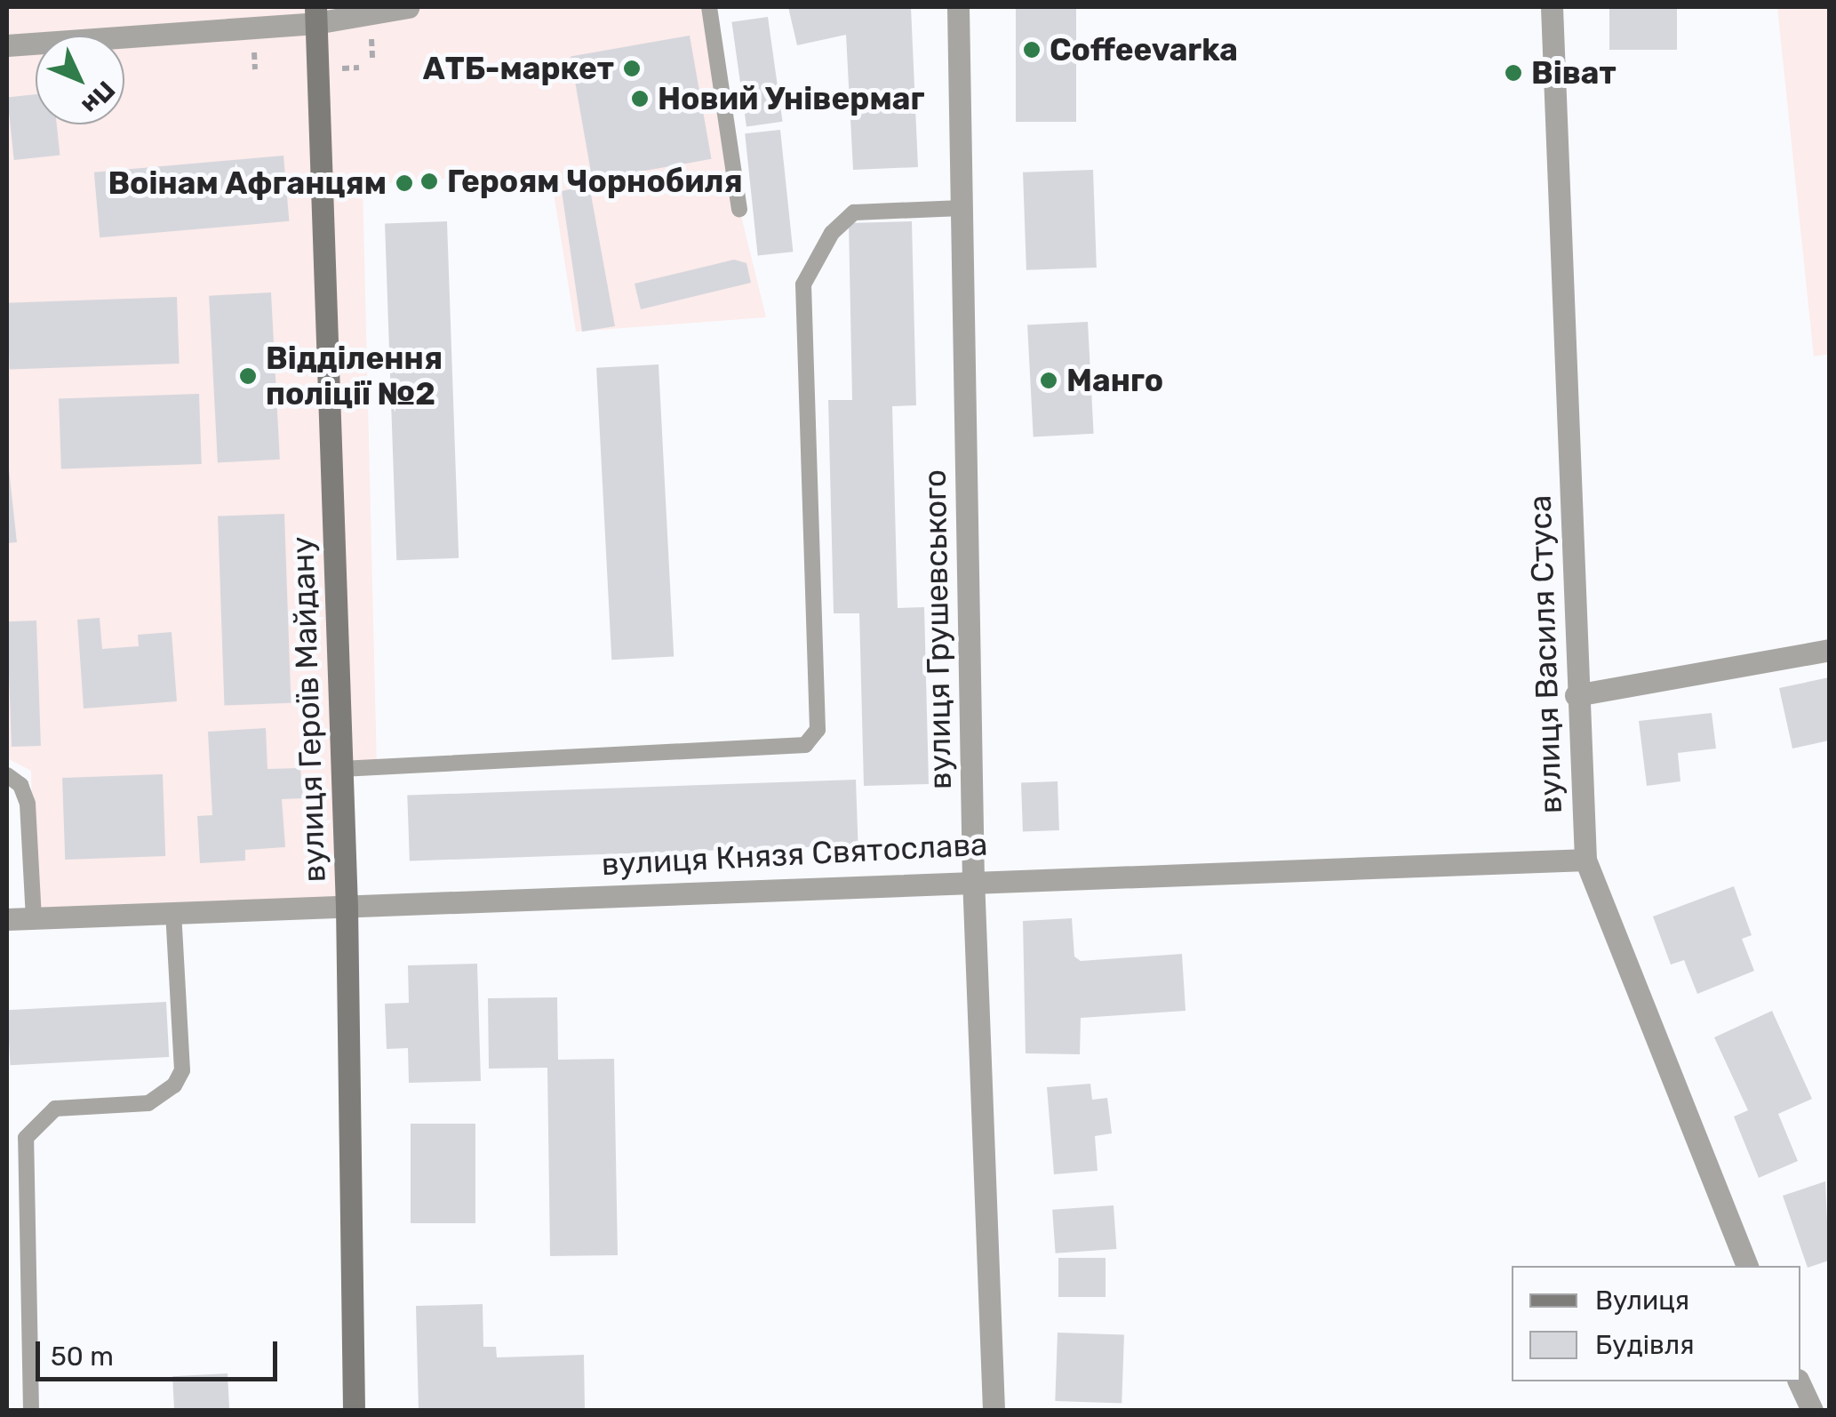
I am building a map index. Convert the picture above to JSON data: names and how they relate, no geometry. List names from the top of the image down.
{
  "streets": {
    "street": [
      "вулиця Грушевського",
      "вулиця Василя Стуса",
      "вулиця Героїв Майдану",
      "вулиця Князя Святослава"
    ]
  },
  "crossings": [
    ["вулиця Грушевського", "вулиця Князя Святослава"],
    ["вулиця Василя Стуса", "вулиця Князя Святослава"],
    ["вулиця Героїв Майдану", "вулиця Князя Святослава"]
  ],
  "places": [
    "Coffeevarka",
    "АТБ-маркет",
    "Віват",
    "Новий Універмаг",
    "Героям Чорнобиля",
    "Воінам Афганцям",
    "Відділення поліції №2",
    "Манго"
  ],
  "legend": ["Вулиця", "Будівля"],
  "scale_bar": "50 m",
  "north": "bottom right"
}
